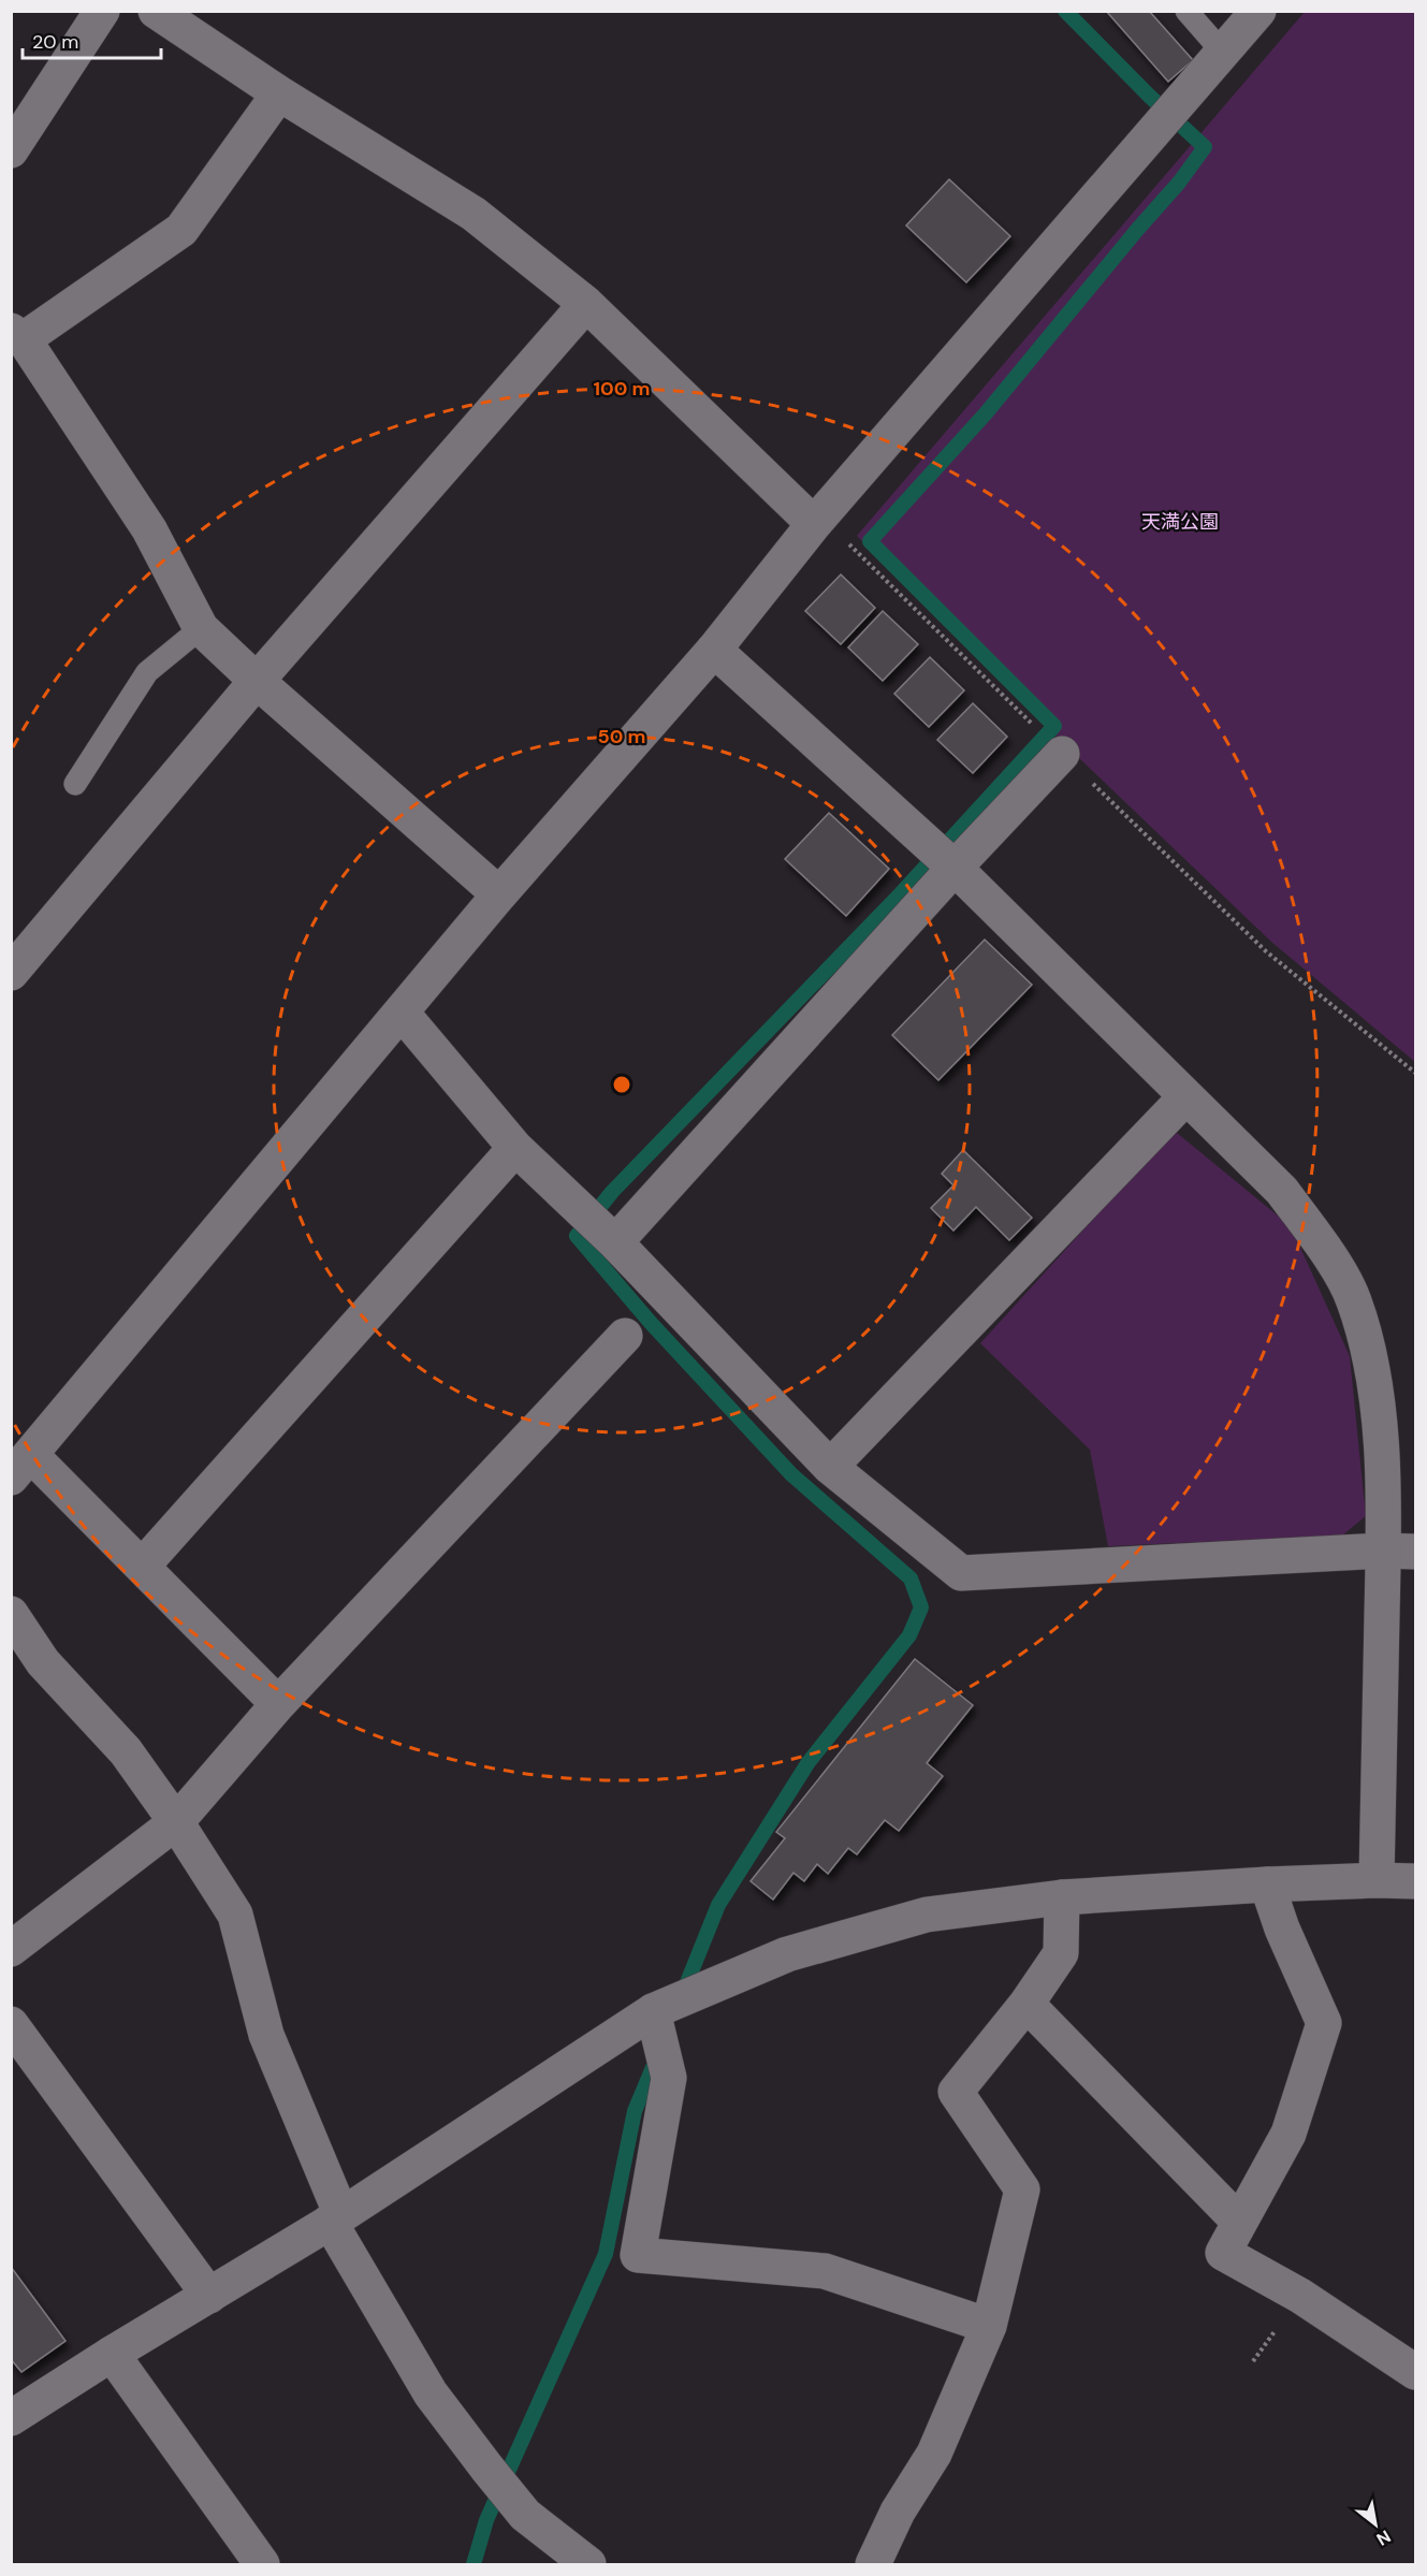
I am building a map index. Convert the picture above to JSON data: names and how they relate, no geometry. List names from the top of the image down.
{
  "parks": ["天満公園"],
  "scale_bar": "20 m",
  "north": "bottom right",
  "rings": ["100 m", "50 m"]
}
